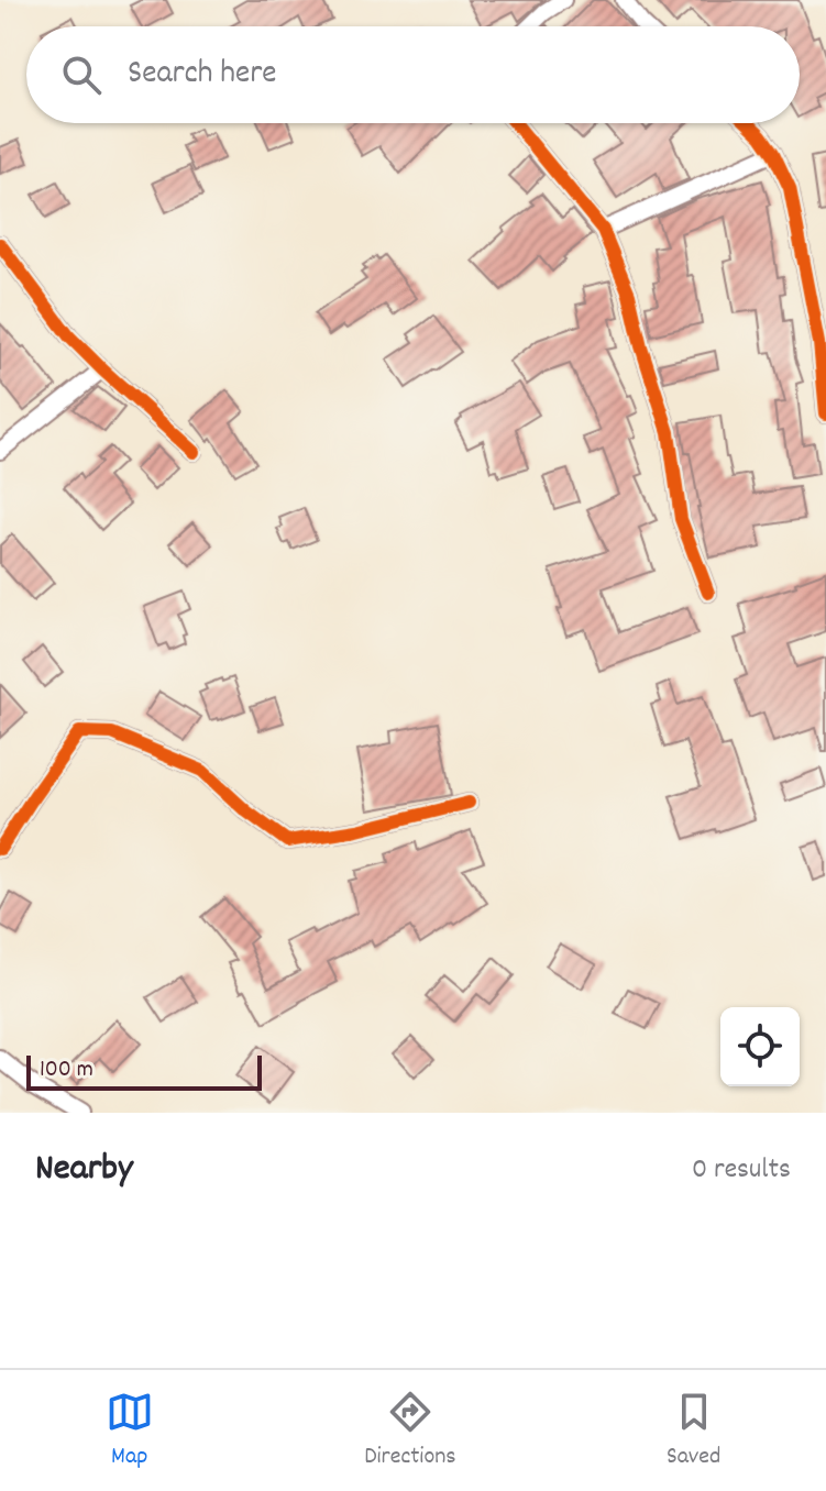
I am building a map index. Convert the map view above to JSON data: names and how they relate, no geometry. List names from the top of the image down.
{
  "scale_bar": "100 m",
  "page": {
    "search": "Search here",
    "scale": "100 m",
    "heading": ["Nearby", "0 results"],
    "nav": ["Map", "Directions", "Saved"]
  }
}
